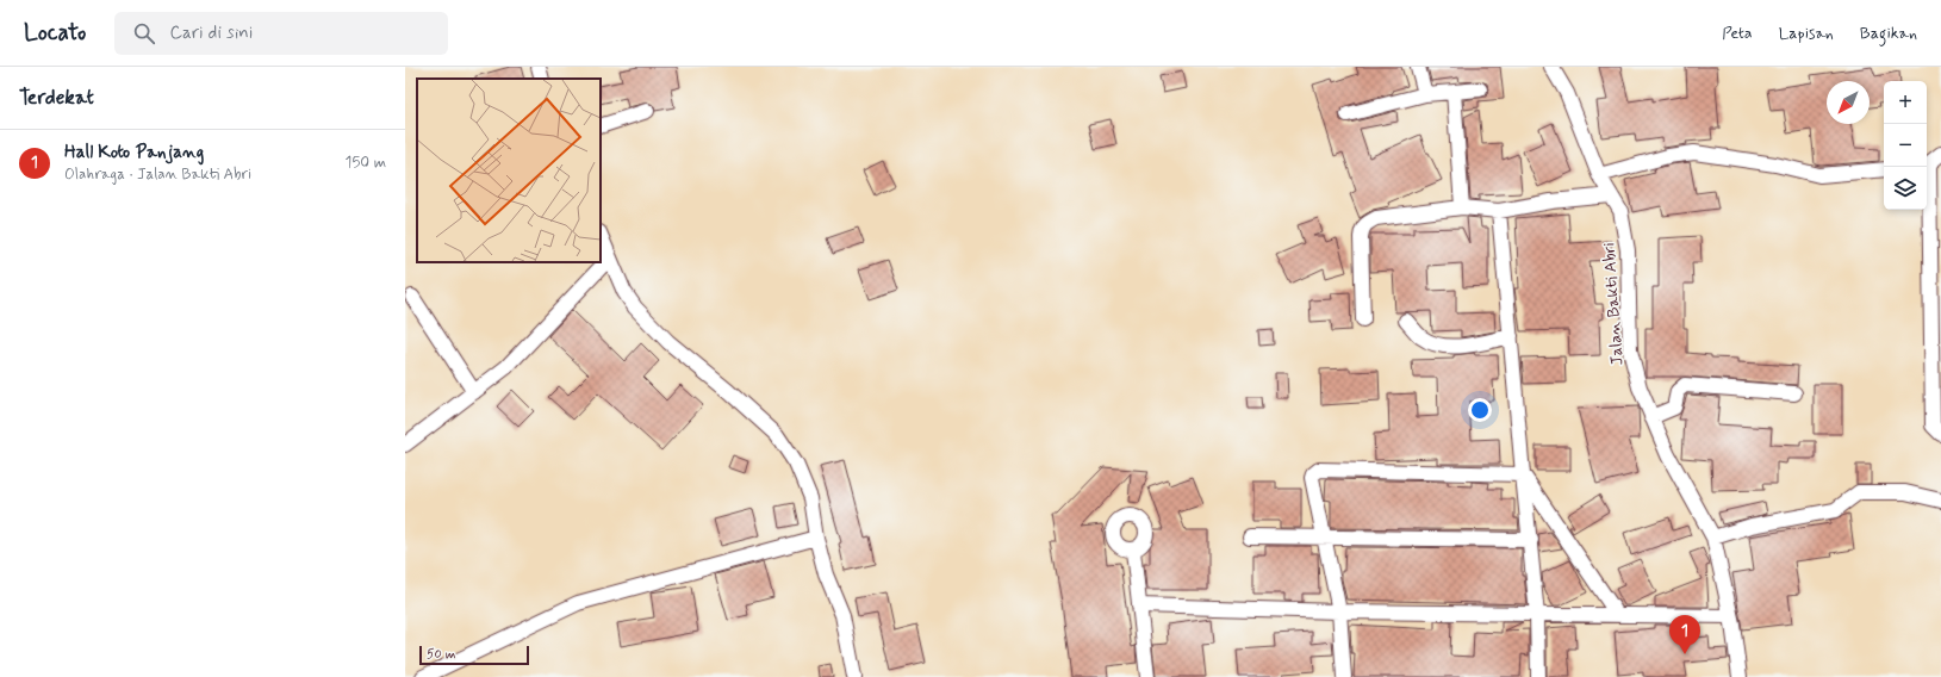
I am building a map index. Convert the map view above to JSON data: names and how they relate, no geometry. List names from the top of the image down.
{
  "streets": {
    "street": ["Jalan Bakti Abri"]
  },
  "scale_bar": "50 m",
  "north": "bottom left",
  "page": {
    "header": "Locato",
    "search": "Cari di sini",
    "nav": ["Peta", "Lapisan", "Bagikan"],
    "heading": "Terdekat",
    "map_buttons": ["+", "−"],
    "list": [
      {
        "mark": "1",
        "name": "Hall Koto Panjang",
        "note": "Olahraga · Jalan Bakti Abri",
        "value": "150 m"
      }
    ],
    "pins": "1",
    "scale": "50 m"
  }
}
